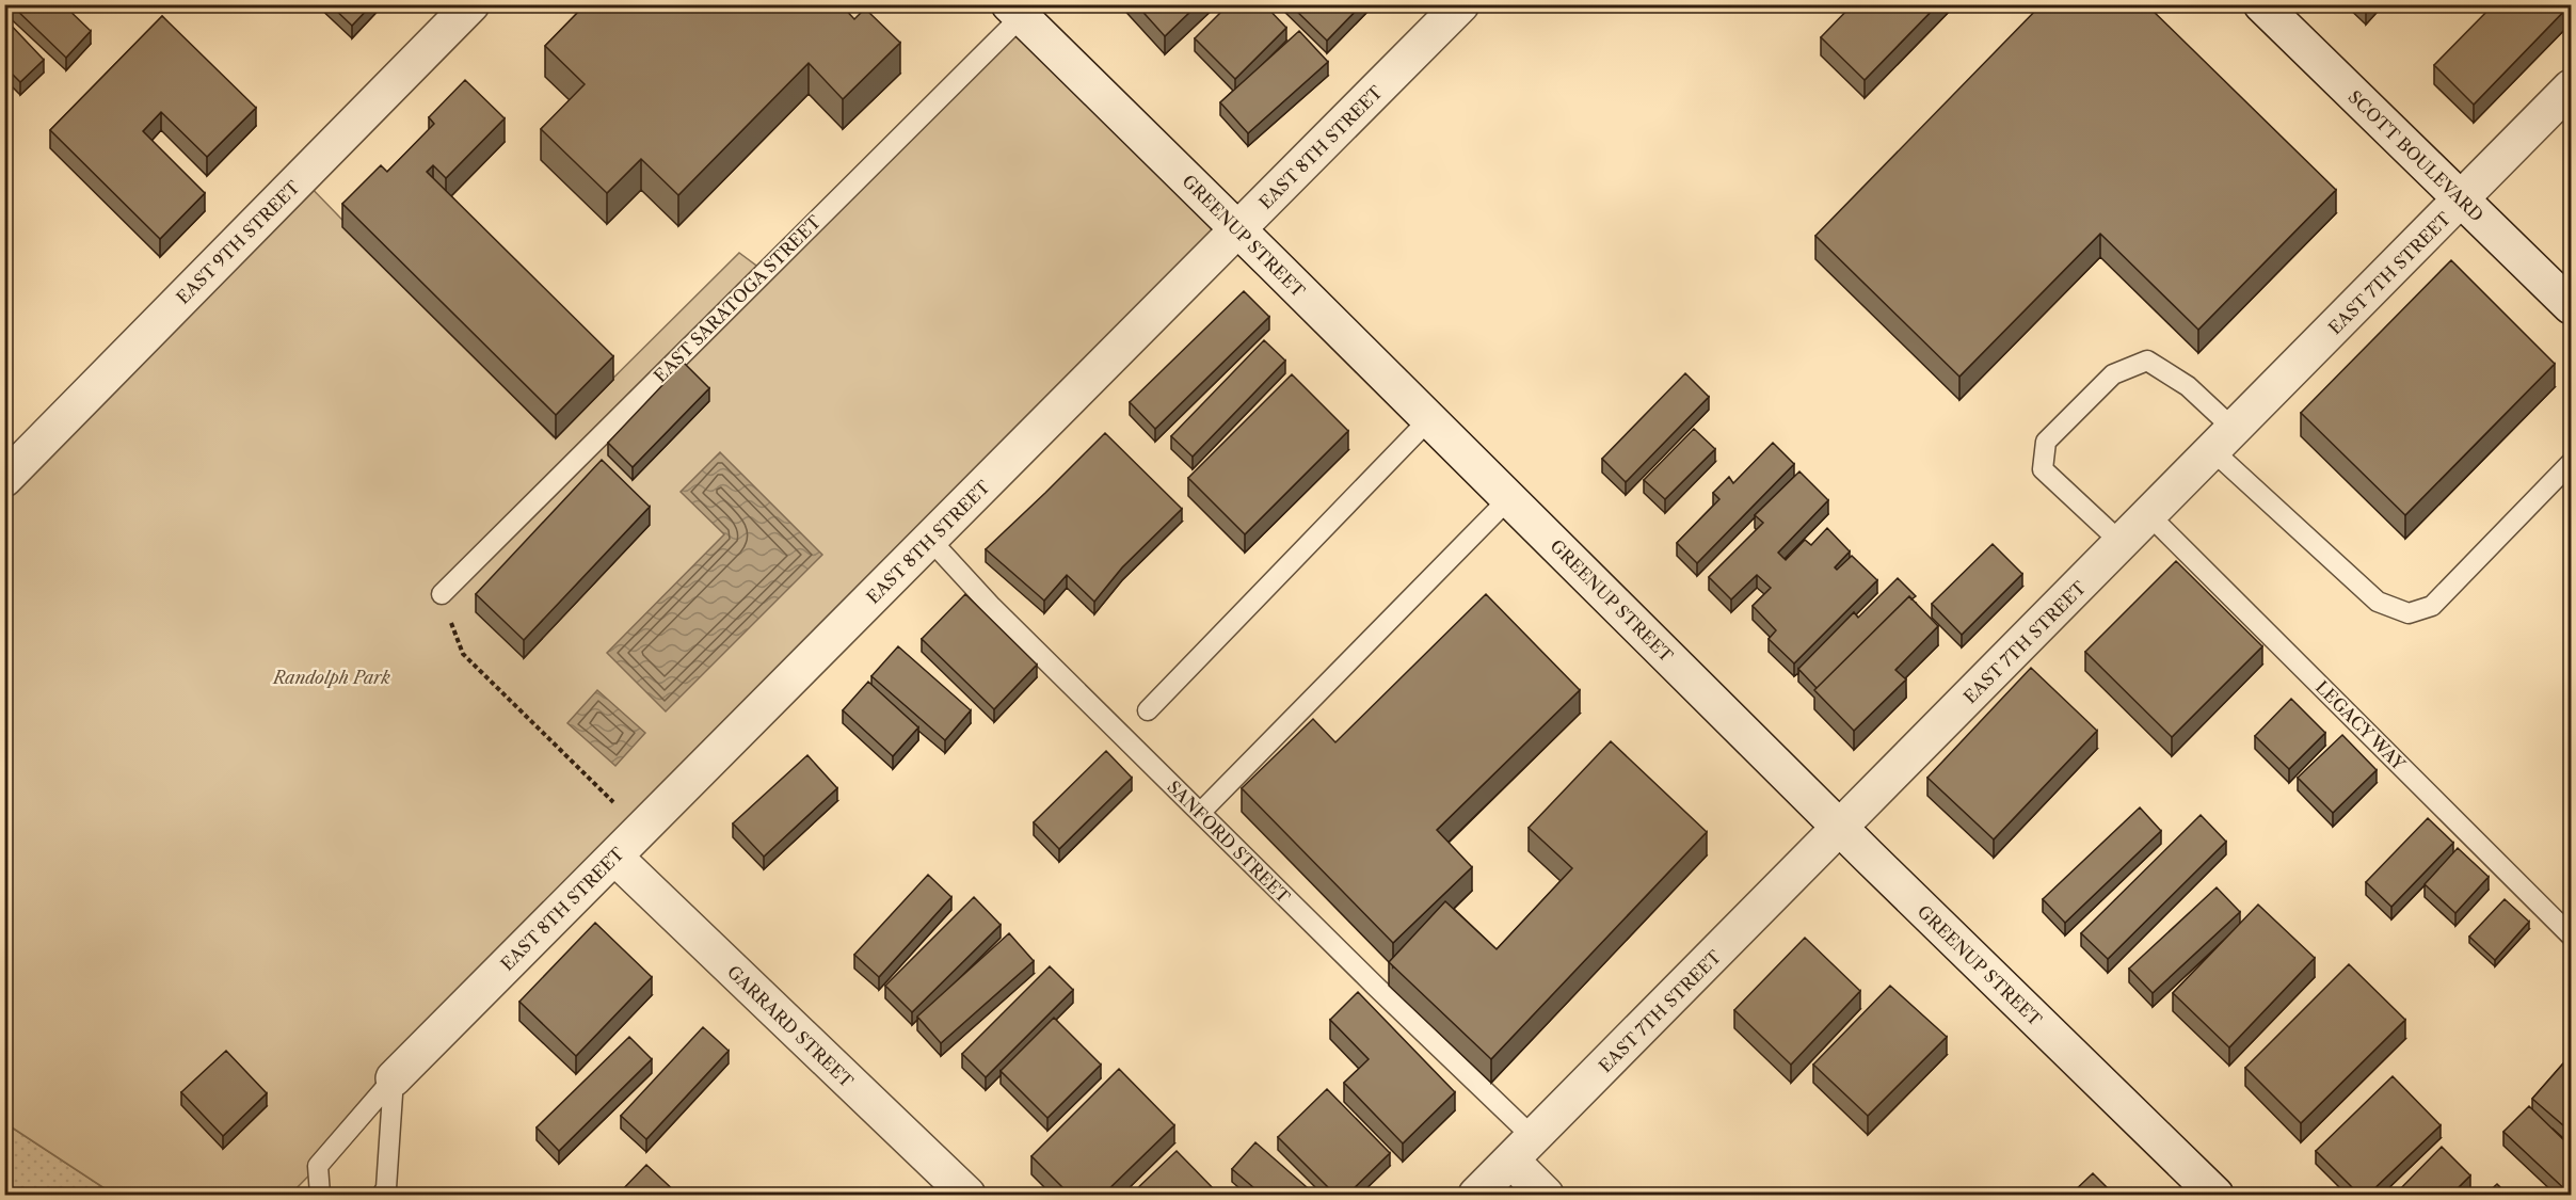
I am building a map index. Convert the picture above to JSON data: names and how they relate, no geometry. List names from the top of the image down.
{
  "streets": {
    "street": [
      "EAST 8TH STREET",
      "SCOTT BOULEVARD",
      "GREENUP STREET",
      "EAST 9TH STREET",
      "EAST 7TH STREET",
      "SANFORD STREET",
      "GARRARD STREET"
    ],
    "lane": ["EAST SARATOGA STREET", "LEGACY WAY"]
  },
  "crossings": [
    ["EAST 8TH STREET", "GREENUP STREET"],
    ["EAST 8TH STREET", "SANFORD STREET"],
    ["EAST 8TH STREET", "GARRARD STREET"],
    ["SCOTT BOULEVARD", "EAST 7TH STREET"],
    ["GREENUP STREET", "EAST 7TH STREET"],
    ["GREENUP STREET", "EAST SARATOGA STREET"],
    ["EAST 7TH STREET", "LEGACY WAY"],
    ["EAST 7TH STREET", "SANFORD STREET"]
  ],
  "parks": ["Randolph Park"]
}
